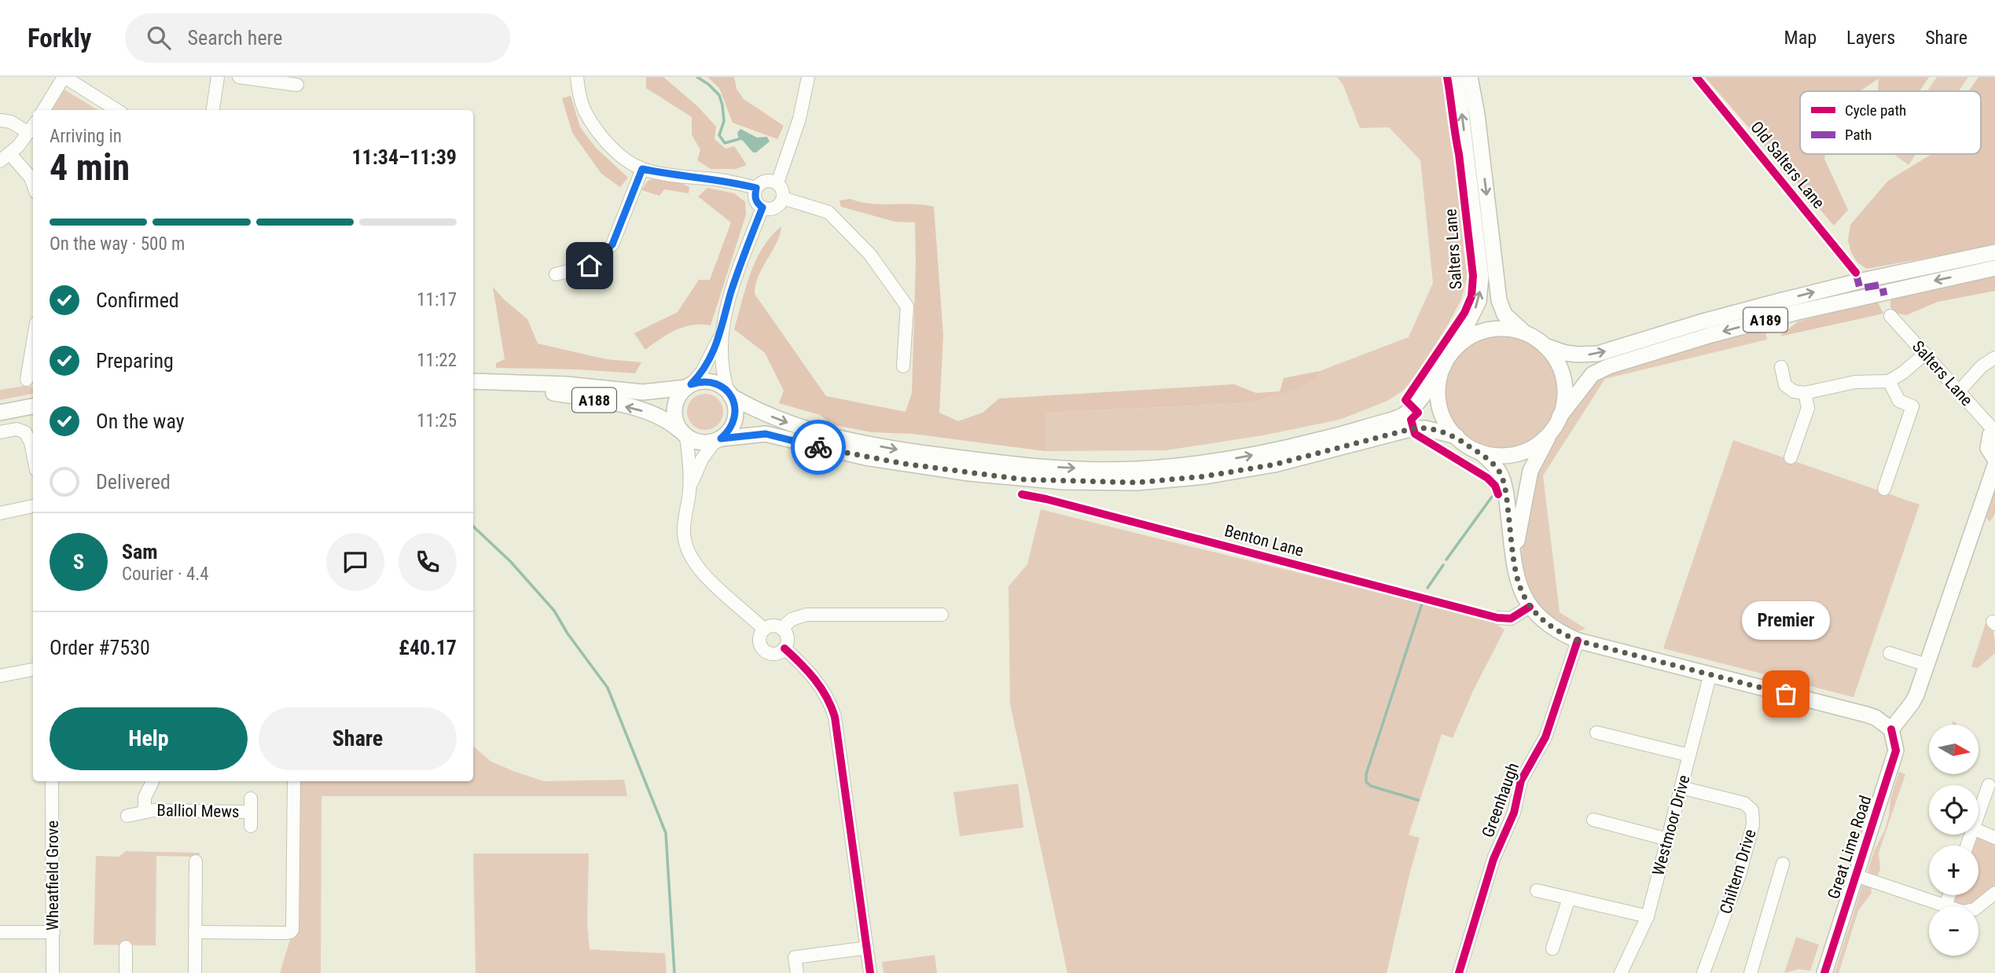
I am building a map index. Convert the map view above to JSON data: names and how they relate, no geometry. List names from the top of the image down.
{
  "streets": {
    "main road": [
      "Salters Lane",
      "A189",
      "A188",
      "Great Lime Road"
    ],
    "street": [
      "Greenhaugh",
      "Balliol Mews",
      "Westmoor Drive",
      "Chiltern Drive",
      "Wheatfield Grove"
    ],
    "cycle path": ["Old Salters Lane", "Benton Lane"]
  },
  "crossings": [
    ["Salters Lane", "A189"],
    ["Salters Lane", "A188"],
    ["A189", "A188"],
    ["Westmoor Drive", "Chiltern Drive"]
  ],
  "places": ["Premier"],
  "legend": ["Cycle path", "Path"],
  "north": "right",
  "page": {
    "header": "Forkly",
    "search": "Search here",
    "nav": ["Map", "Layers", "Share"],
    "heading": ["4 min", "Arriving in", "11:34–11:39"],
    "panel": [
      "Sam",
      "Courier · 4.4",
      "Order #7530",
      "£40.17"
    ],
    "bar": "On the way · 500 m",
    "list": [
      ["Confirmed", "11:17"],
      ["Preparing", "11:22"],
      ["On the way", "11:25"],
      "Delivered"
    ],
    "round": "S",
    "bubble": "Premier",
    "buttons": ["Help", "Share"],
    "map_buttons": ["+", "−"]
  }
}
